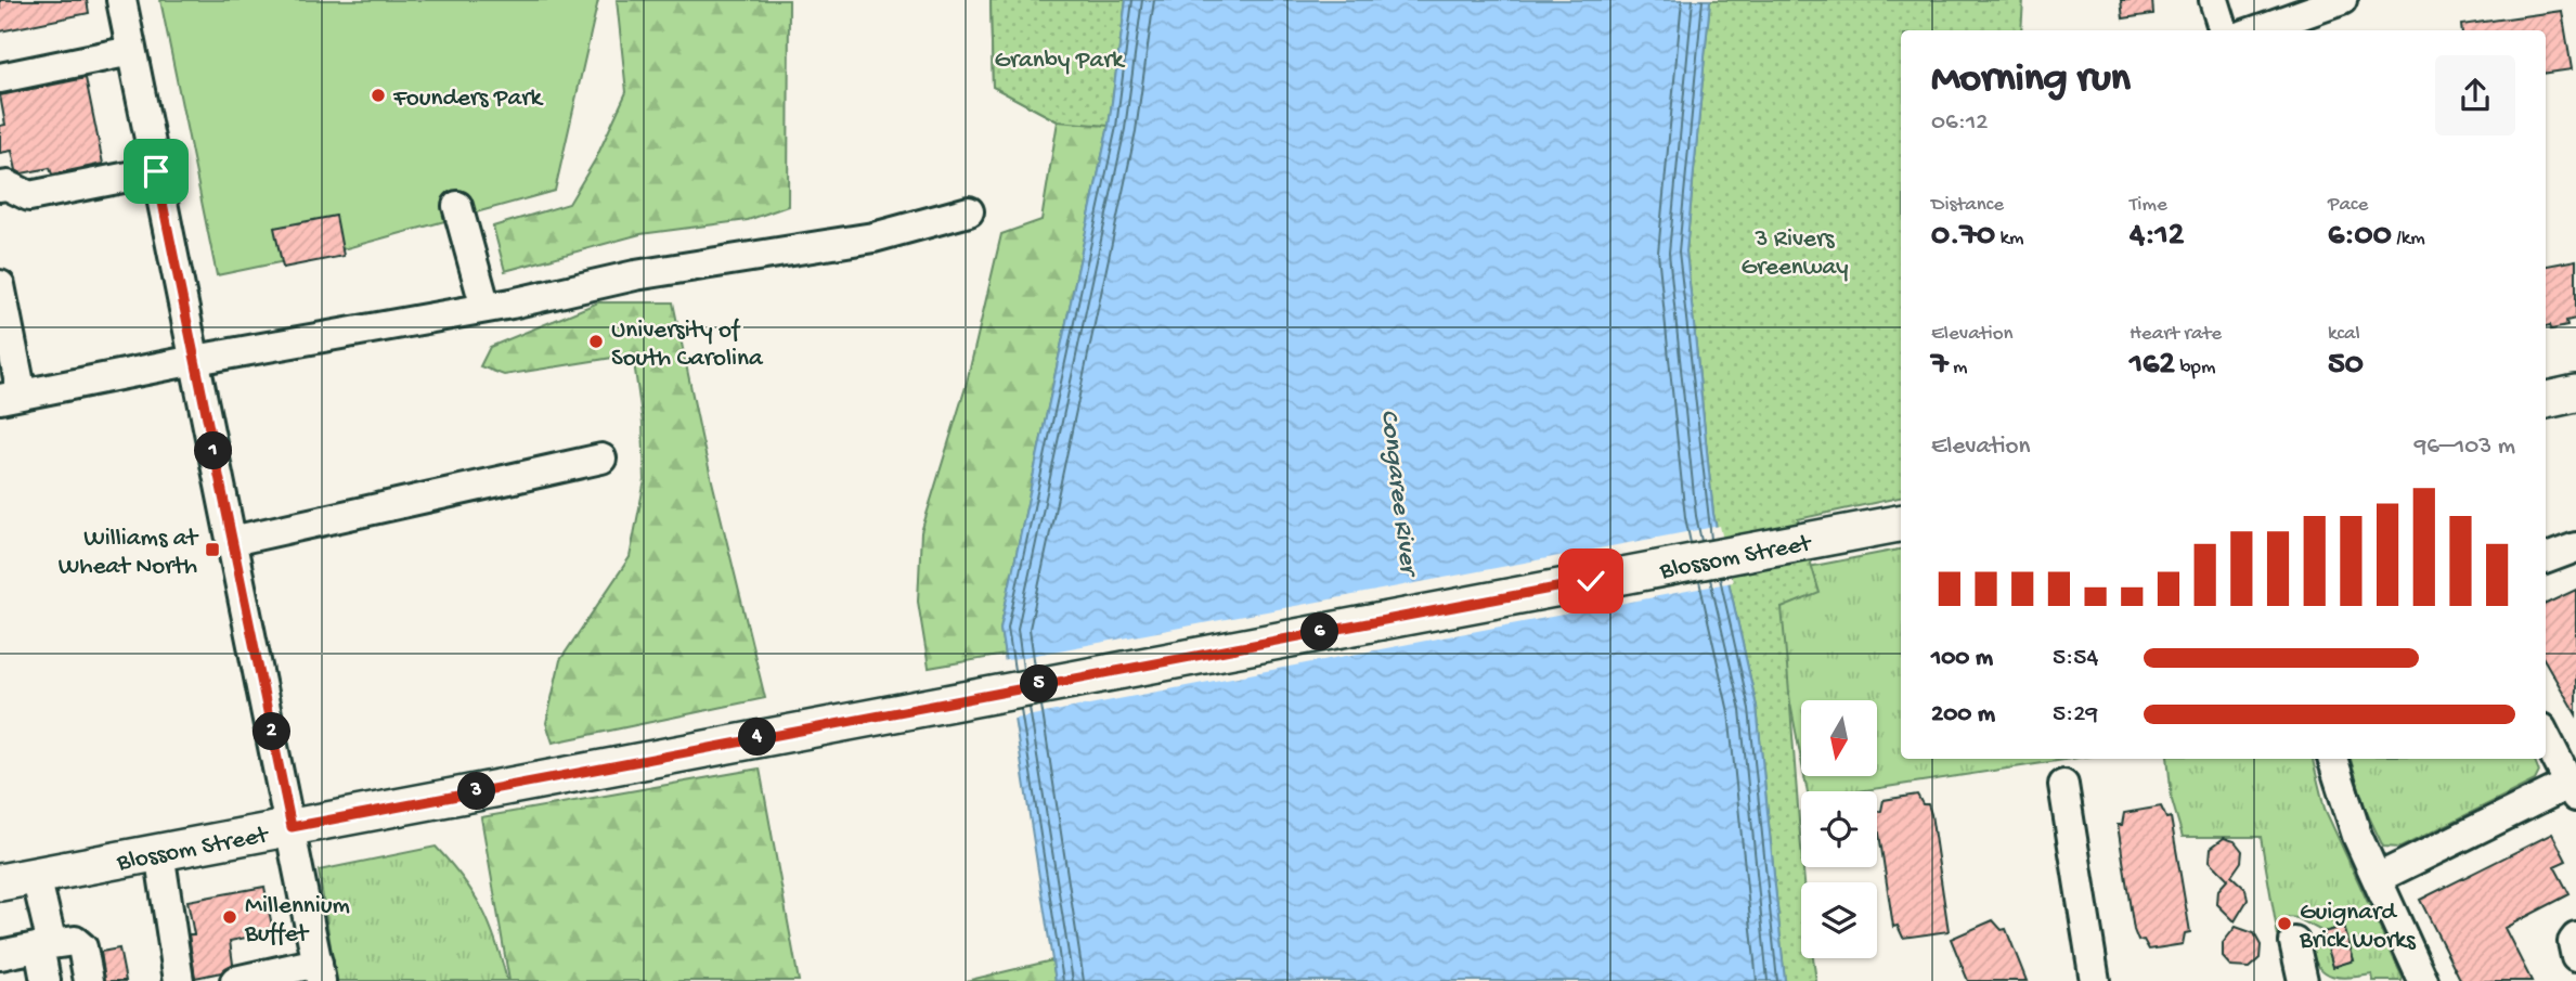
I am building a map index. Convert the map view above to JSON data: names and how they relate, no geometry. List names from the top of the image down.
{
  "streets": {
    "main road": ["Blossom Street"]
  },
  "water": ["Congaree River"],
  "parks": ["Granby Park", "3 Rivers Greenway"],
  "places": {
    "other": [
      "Founders Park",
      "University of South Carolina",
      "Millennium Buffet",
      "Guignard Brick Works"
    ],
    "transit": ["Williams at Wheat North"]
  },
  "north": "bottom",
  "page": {
    "heading": ["Morning run", "06:12"],
    "stats": [
      ["Distance", "0.70 km"],
      ["Time", "4:12"],
      ["Pace", "6:00 /km"],
      ["Elevation", "7 m"],
      ["Heart rate", "162 bpm"],
      ["kcal", "50"]
    ],
    "chart": ["Elevation", "96–103 m"],
    "pins": [
      "1",
      "6",
      "5",
      "2",
      "4",
      "3"
    ],
    "list": [
      {
        "name": "100 m",
        "note": "5:54"
      },
      {
        "name": "200 m",
        "note": "5:29"
      }
    ]
  }
}
